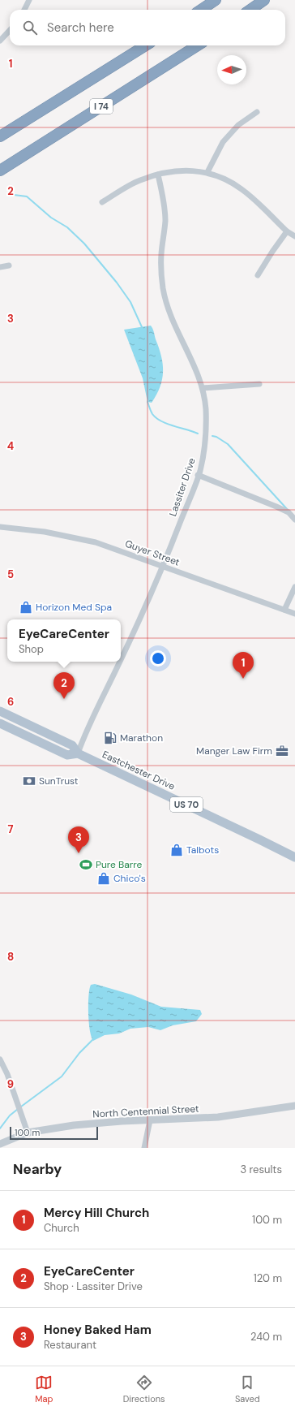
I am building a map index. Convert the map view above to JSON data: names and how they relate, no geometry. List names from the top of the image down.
{
  "streets": {
    "highway": ["I 74"],
    "main road": ["Eastchester Drive", "US 70"],
    "street": ["Lassiter Drive", "Guyer Street", "North Centennial Street"]
  },
  "crossings": [
    ["Lassiter Drive", "Guyer Street"],
    ["Lassiter Drive", "Eastchester Drive"]
  ],
  "places": {
    "shop": ["Horizon Med Spa", "Talbots", "Chico's"],
    "fuel station": ["Marathon"],
    "office": ["Manger Law Firm"],
    "bank": ["SunTrust"],
    "sports": ["Pure Barre"]
  },
  "scale_bar": "100 m",
  "north": "left",
  "page": {
    "search": "Search here",
    "popup": ["EyeCareCenter", "Shop"],
    "pins": ["1", "2", "3"],
    "scale": "100 m",
    "heading": ["Nearby", "3 results"],
    "list": [
      {
        "mark": "1",
        "name": "Mercy Hill Church",
        "note": "Church",
        "value": "100 m"
      },
      {
        "mark": "2",
        "name": "EyeCareCenter",
        "note": "Shop · Lassiter Drive",
        "value": "120 m"
      },
      {
        "mark": "3",
        "name": "Honey Baked Ham",
        "note": "Restaurant",
        "value": "240 m"
      }
    ],
    "nav": ["Map", "Directions", "Saved"]
  },
  "grid": {
    "rows": [
      "1",
      "2",
      "3",
      "4",
      "5",
      "6",
      "7",
      "8",
      "9"
    ]
  }
}
